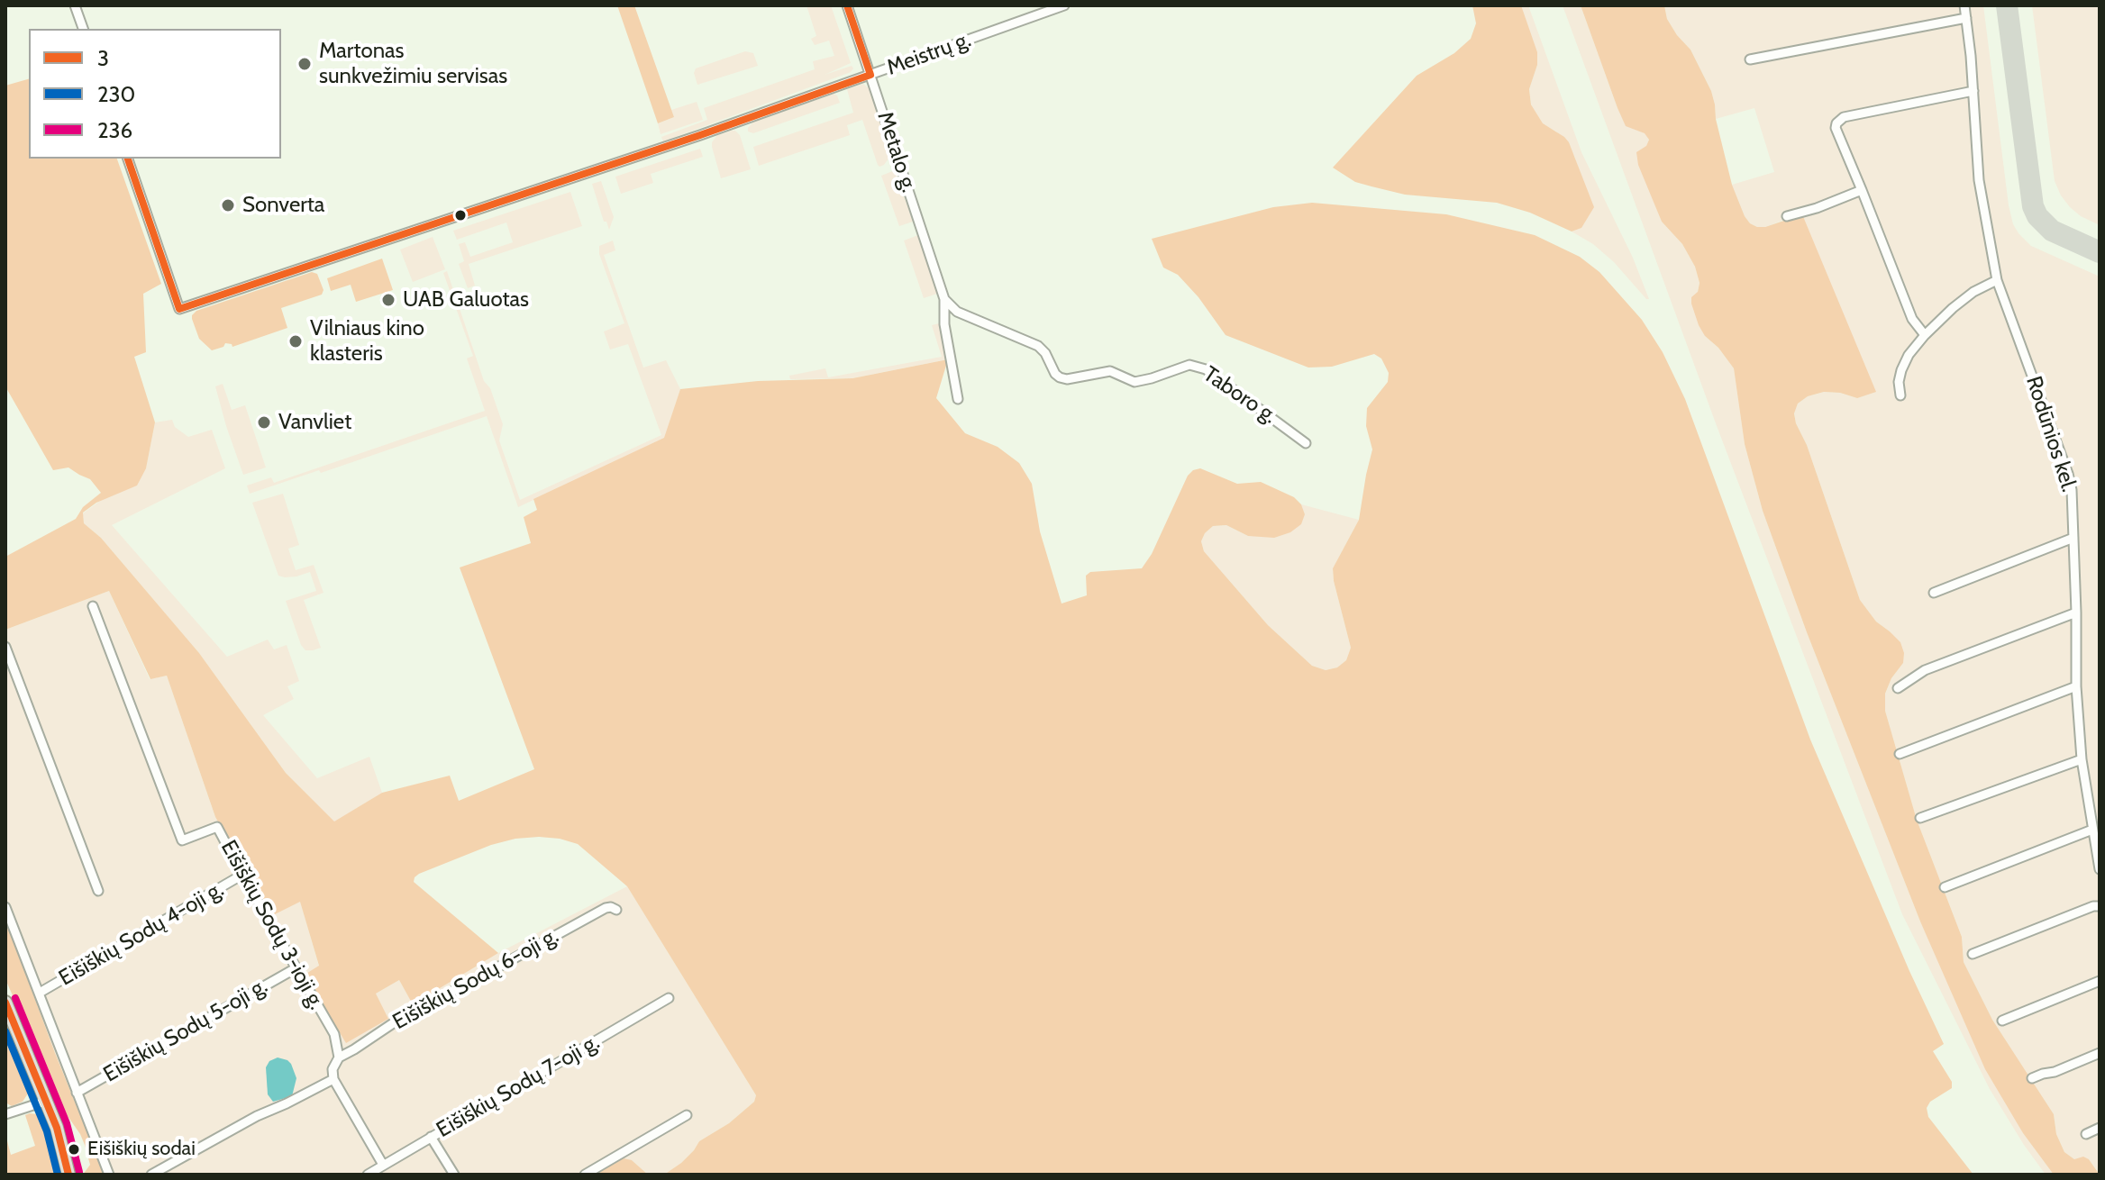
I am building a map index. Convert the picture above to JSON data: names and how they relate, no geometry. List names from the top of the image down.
{
  "streets": {
    "street": [
      "Meistrų g.",
      "Metalo g.",
      "Taboro g.",
      "Rodūnios kel.",
      "Eišiškių Sodų 3-ioji g.",
      "Eišiškių Sodų 4-oji g.",
      "Eišiškių Sodų 6-oji g.",
      "Eišiškių Sodų 5-oji g.",
      "Eišiškių Sodų 7-oji g."
    ]
  },
  "crossings": [
    ["Meistrų g.", "Metalo g."],
    ["Metalo g.", "Taboro g."],
    ["Eišiškių Sodų 3-ioji g.", "Eišiškių Sodų 4-oji g."],
    ["Eišiškių Sodų 3-ioji g.", "Eišiškių Sodų 6-oji g."],
    ["Eišiškių Sodų 3-ioji g.", "Eišiškių Sodų 5-oji g."]
  ],
  "places": [
    "Martonas sunkvežimiu servisas",
    "Sonverta",
    "UAB Galuotas",
    "Vilniaus kino klasteris",
    "Vanvliet",
    "Eišiškių sodai"
  ],
  "lines": ["transit line 3", "transit line 236", "transit line 230"],
  "legend": ["3", "230", "236"]
}
